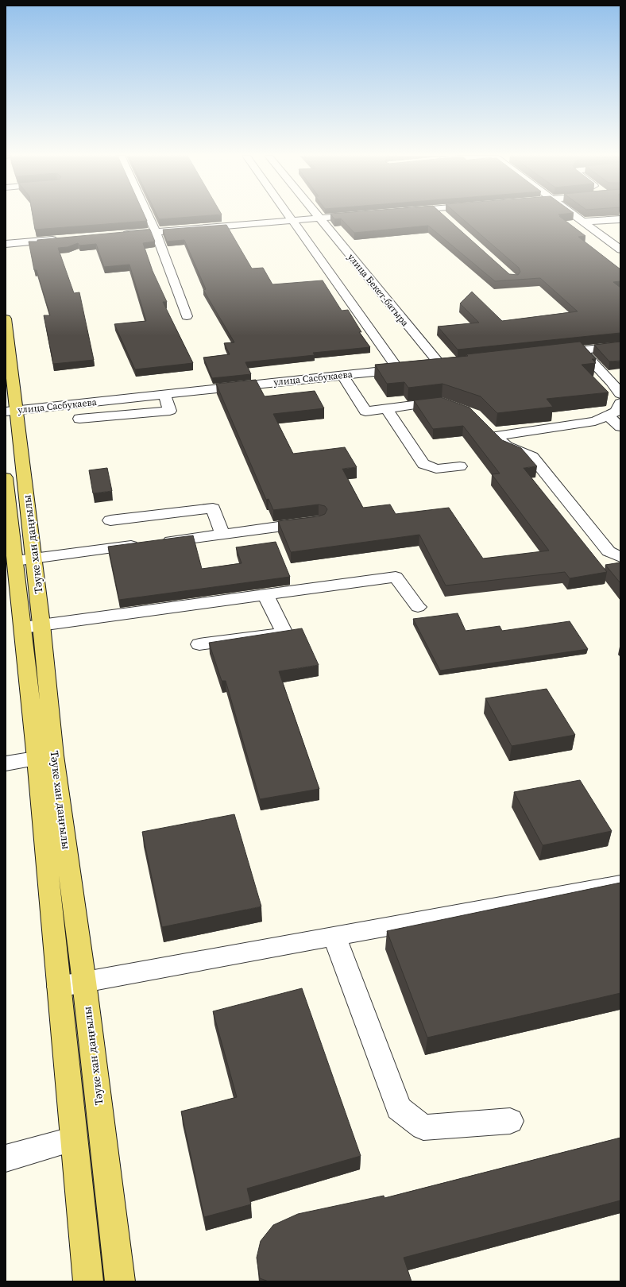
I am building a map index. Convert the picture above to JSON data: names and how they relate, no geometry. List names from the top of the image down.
{
  "streets": {
    "main road": ["Тәуке хан даңғылы"],
    "street": ["улица Бекет-батыра", "улица Сасбукаева"]
  },
  "crossings": [
    ["улица Сасбукаева", "Тәуке хан даңғылы"]
  ]
}
